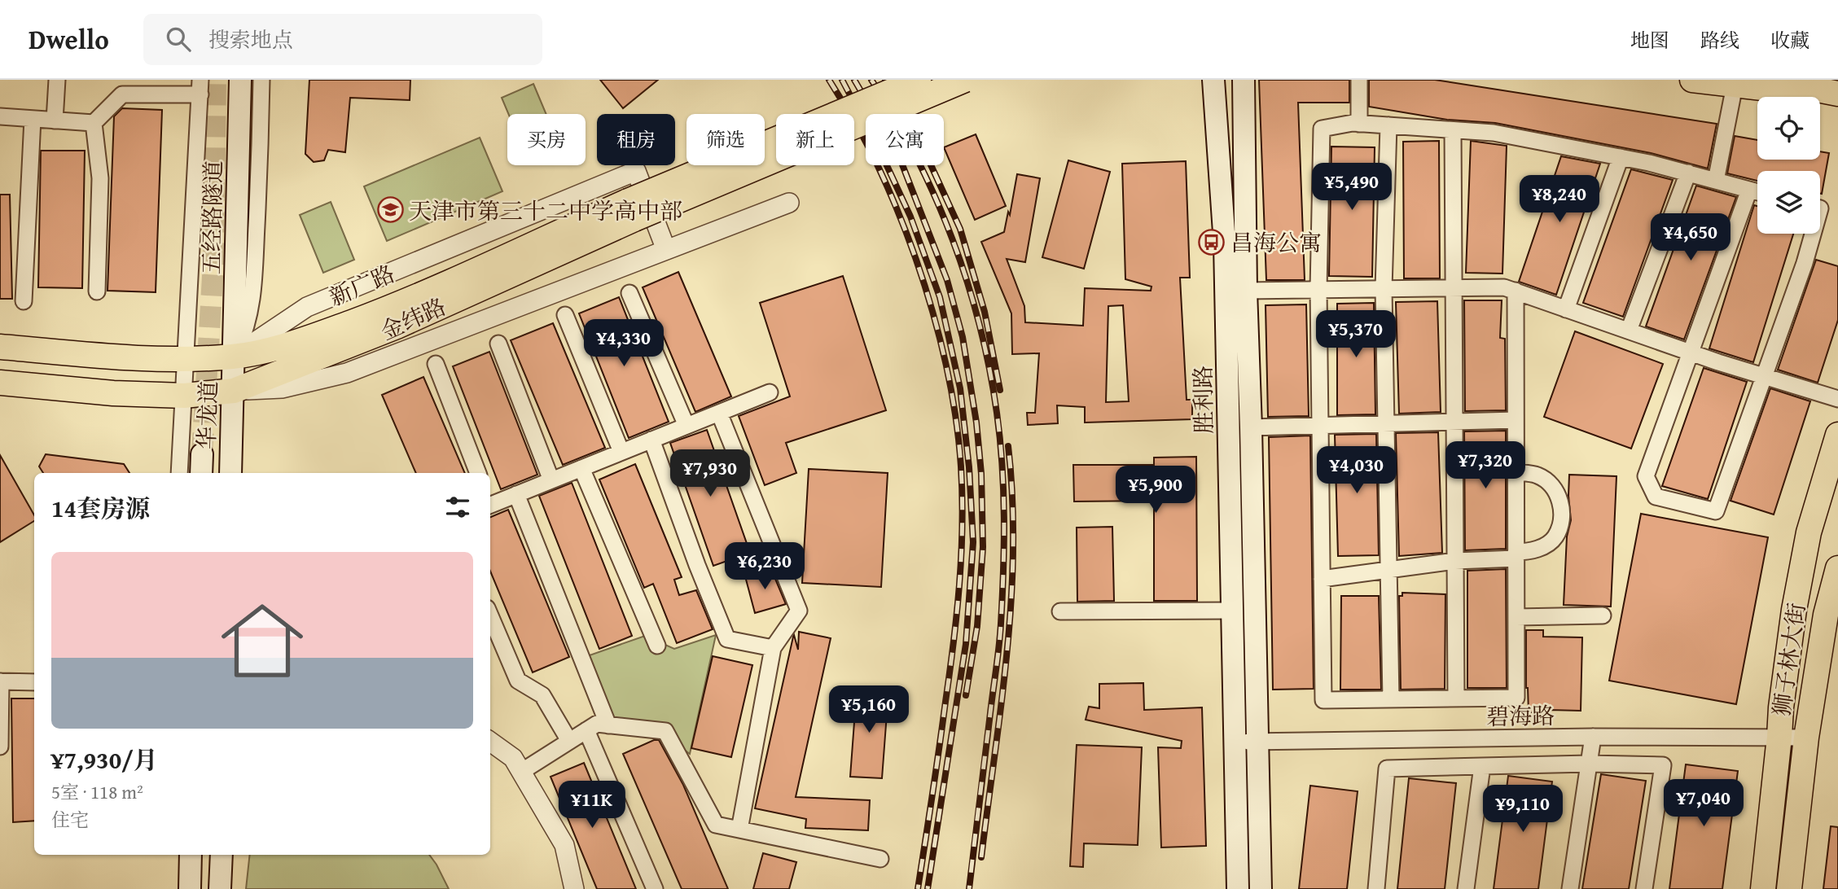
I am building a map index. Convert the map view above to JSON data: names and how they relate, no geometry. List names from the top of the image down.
{
  "streets": {
    "main road": [
      "五经路隧道",
      "金纬路",
      "胜利路",
      "华龙道",
      "狮子林大街"
    ],
    "street": ["新广路", "碧海路"]
  },
  "crossings": [
    ["五经路隧道", "新广路"],
    ["五经路隧道", "金纬路"],
    ["五经路隧道", "华龙道"],
    ["新广路", "金纬路"],
    ["新广路", "华龙道"],
    ["金纬路", "华龙道"],
    ["胜利路", "碧海路"],
    ["狮子林大街", "碧海路"]
  ],
  "places": {
    "school or university": ["天津市第三十二中学高中部"],
    "bus stop": ["昌海公寓"]
  },
  "page": {
    "header": "Dwello",
    "search": "搜索地点",
    "nav": ["地图", "路线", "收藏"],
    "chip": [
      "买房",
      "租房",
      "筛选",
      "新上",
      "公寓"
    ],
    "price": [
      "¥5,490",
      "¥8,240",
      "¥4,650",
      "¥5,370",
      "¥4,330",
      "¥7,320",
      "¥4,030",
      "¥7,930",
      "¥5,900",
      "¥6,230",
      "¥5,160",
      "¥7,040",
      "¥11K",
      "¥9,110"
    ],
    "heading": "14套房源",
    "list": [
      {
        "name": "¥7,930/月",
        "note": "5室 · 118 m² · 住宅"
      }
    ]
  }
}
